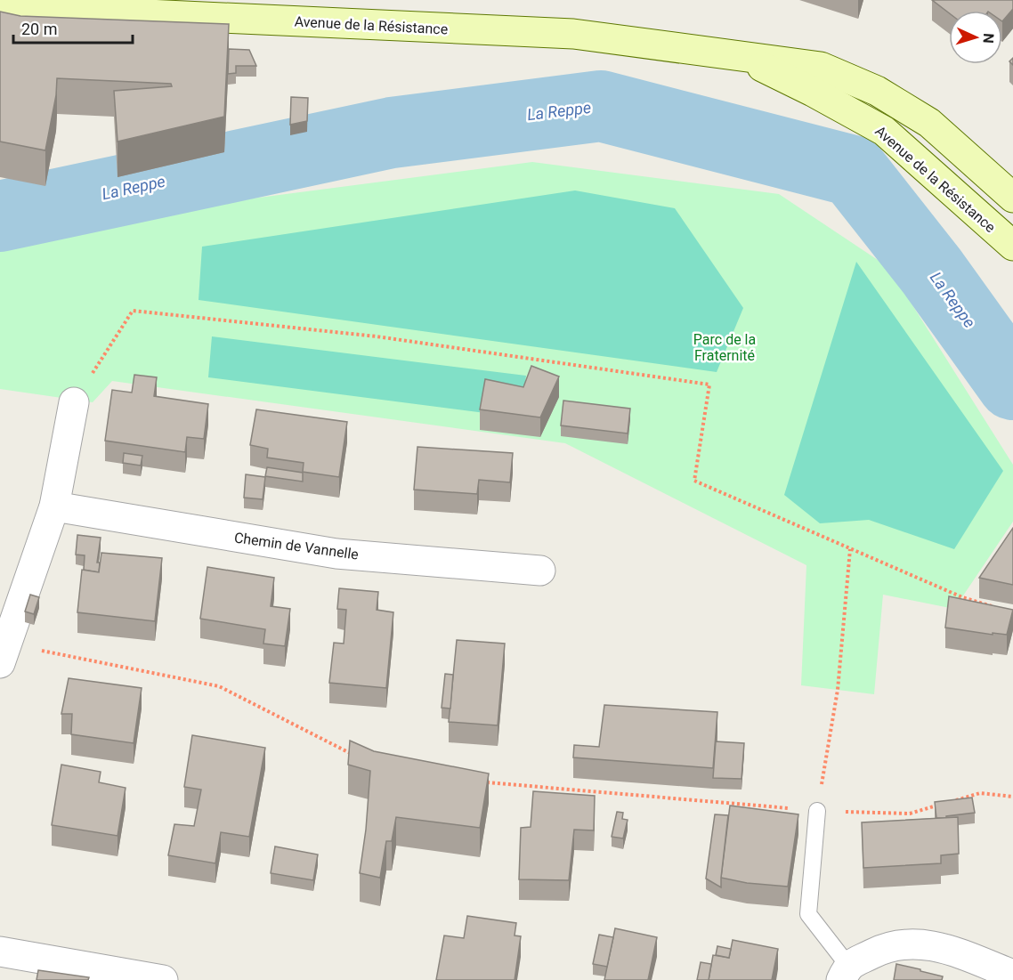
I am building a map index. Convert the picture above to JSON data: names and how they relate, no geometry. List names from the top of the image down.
{
  "streets": {
    "main road": ["Avenue de la Résistance"],
    "street": ["Chemin de Vannelle"]
  },
  "water": ["La Reppe"],
  "parks": ["Parc de la Fraternité"],
  "scale_bar": "20 m",
  "north": "right"
}
